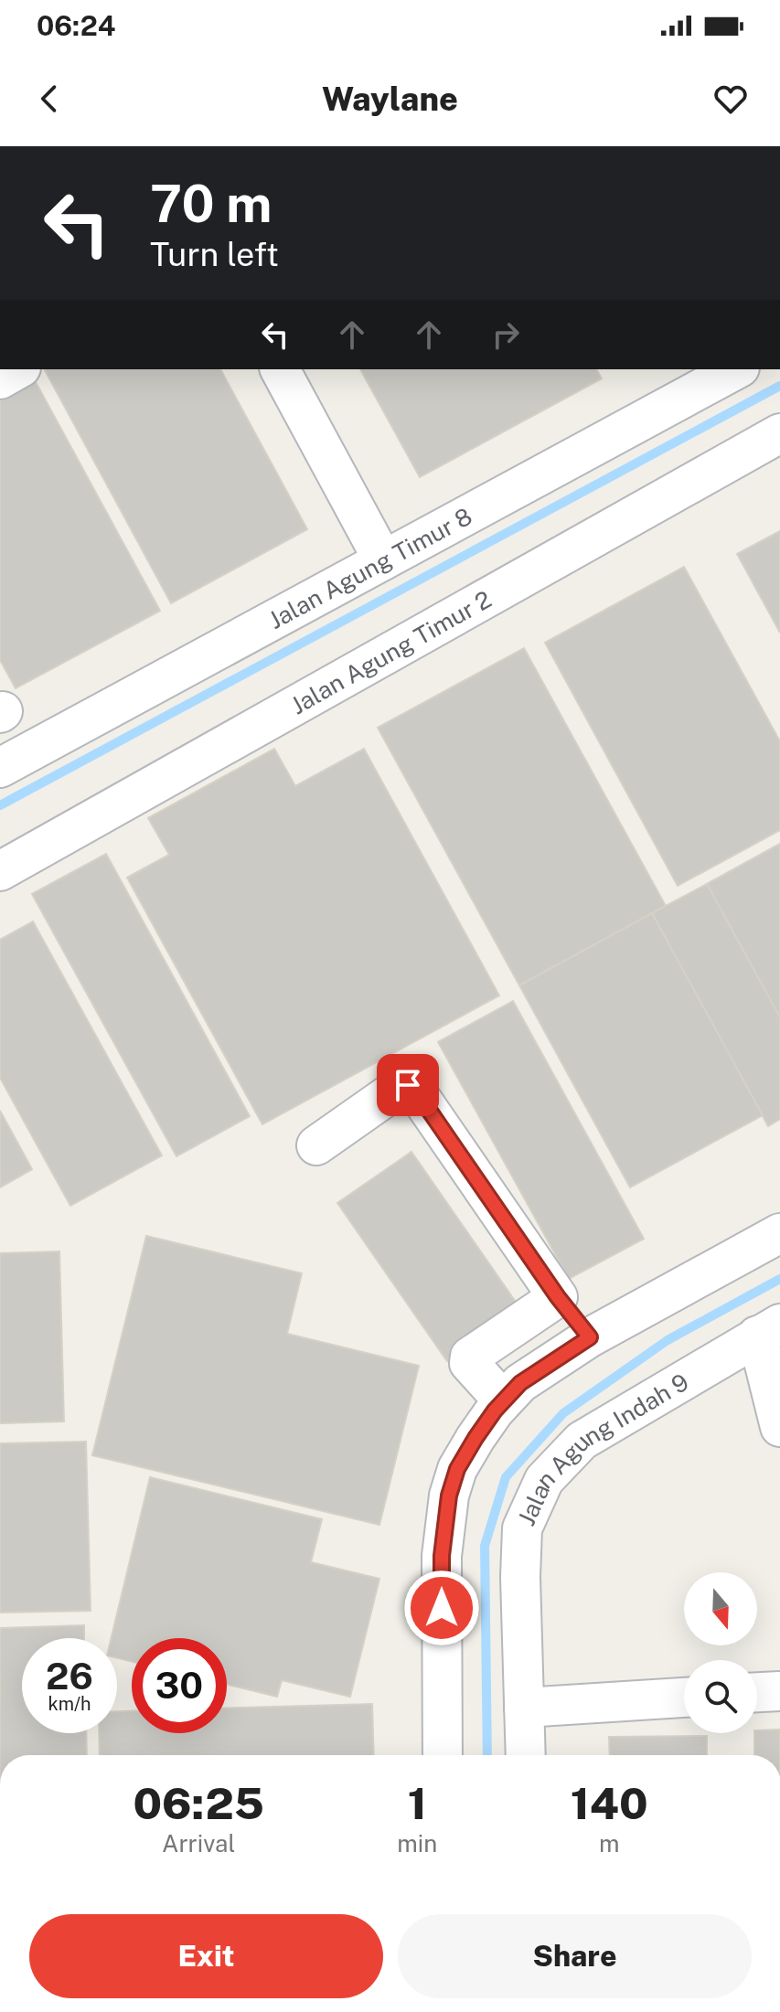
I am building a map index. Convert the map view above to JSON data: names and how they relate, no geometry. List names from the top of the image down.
{
  "streets": {
    "street": ["Jalan Agung Timur 8", "Jalan Agung Timur 2", "Jalan Agung Indah 9"]
  },
  "north": "bottom",
  "page": {
    "status": "06:24",
    "header": "Waylane",
    "turn": ["70 m", "Turn left"],
    "speed": "26 km/h",
    "limit": "30",
    "eta": [
      "06:25",
      "Arrival",
      "1",
      "min",
      "140",
      "m"
    ],
    "buttons": ["Exit", "Share"]
  }
}
